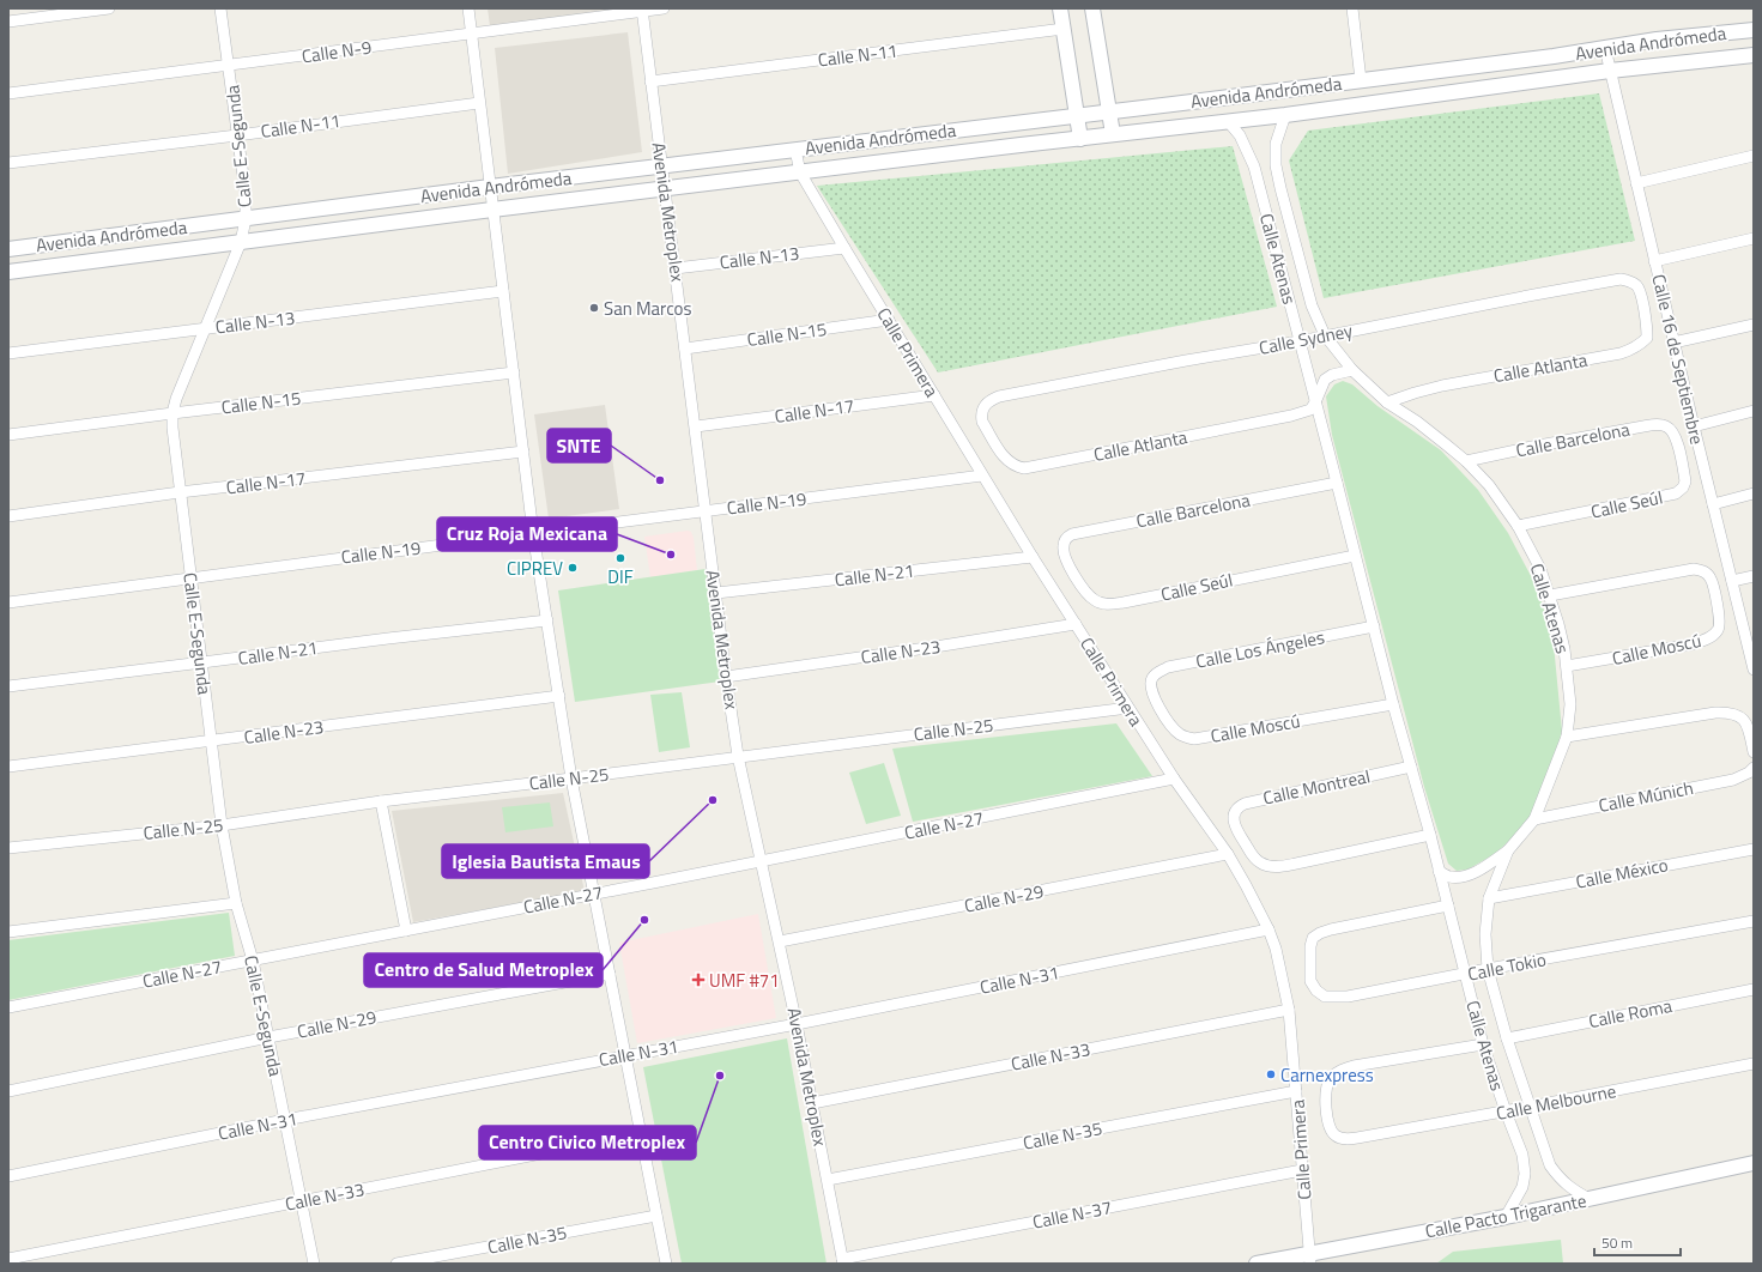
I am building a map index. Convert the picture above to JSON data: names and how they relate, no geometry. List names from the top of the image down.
{
  "streets": {
    "street": [
      "Avenida Andrómeda",
      "Calle N-9",
      "Calle N-11",
      "Calle E-Segunda",
      "Avenida Metroplex",
      "Calle N-13",
      "Calle Atenas",
      "Calle N-15",
      "Calle Sydney",
      "Calle Primera",
      "Calle 16 de Septiembre",
      "Calle Atlanta",
      "Calle N-17",
      "Calle Barcelona",
      "Calle N-19",
      "Calle Seúl",
      "Calle N-21",
      "Calle Los Ángeles",
      "Calle Moscú",
      "Calle N-23",
      "Calle N-25",
      "Calle Montreal",
      "Calle Múnich",
      "Calle N-27",
      "Calle México",
      "Calle N-29",
      "Calle Tokio",
      "Calle N-31",
      "Calle Roma",
      "Calle N-33",
      "Calle Melbourne",
      "Calle N-35",
      "Calle N-37",
      "Calle Pacto Trigarante"
    ]
  },
  "crossings": [
    ["Avenida Andrómeda", "Calle E-Segunda"],
    ["Avenida Andrómeda", "Avenida Metroplex"],
    ["Avenida Andrómeda", "Calle Atenas"],
    ["Avenida Andrómeda", "Calle Primera"],
    ["Avenida Andrómeda", "Calle 16 de Septiembre"],
    ["Calle N-9", "Calle E-Segunda"],
    ["Calle N-9", "Avenida Metroplex"],
    ["Calle N-11", "Calle E-Segunda"],
    ["Calle N-11", "Avenida Metroplex"],
    ["Calle E-Segunda", "Calle N-13"],
    ["Calle E-Segunda", "Calle N-15"],
    ["Calle E-Segunda", "Calle N-17"],
    ["Calle E-Segunda", "Calle N-19"],
    ["Calle E-Segunda", "Calle N-21"],
    ["Calle E-Segunda", "Calle N-23"],
    ["Calle E-Segunda", "Calle N-25"],
    ["Calle E-Segunda", "Calle N-27"],
    ["Calle E-Segunda", "Calle N-29"],
    ["Calle E-Segunda", "Calle N-31"],
    ["Calle E-Segunda", "Calle N-33"],
    ["Avenida Metroplex", "Calle N-13"],
    ["Avenida Metroplex", "Calle N-15"],
    ["Avenida Metroplex", "Calle N-17"],
    ["Avenida Metroplex", "Calle N-19"],
    ["Avenida Metroplex", "Calle N-21"],
    ["Avenida Metroplex", "Calle N-23"],
    ["Avenida Metroplex", "Calle N-25"],
    ["Avenida Metroplex", "Calle N-27"],
    ["Avenida Metroplex", "Calle N-29"],
    ["Avenida Metroplex", "Calle N-31"],
    ["Avenida Metroplex", "Calle N-33"],
    ["Avenida Metroplex", "Calle N-35"],
    ["Avenida Metroplex", "Calle N-37"],
    ["Calle N-13", "Calle Primera"],
    ["Calle Atenas", "Calle Sydney"],
    ["Calle Atenas", "Calle Atlanta"],
    ["Calle Atenas", "Calle Barcelona"],
    ["Calle Atenas", "Calle Seúl"],
    ["Calle Atenas", "Calle Los Ángeles"],
    ["Calle Atenas", "Calle Moscú"],
    ["Calle Atenas", "Calle Montreal"],
    ["Calle Atenas", "Calle Múnich"],
    ["Calle Atenas", "Calle México"],
    ["Calle Atenas", "Calle Tokio"],
    ["Calle Atenas", "Calle Roma"],
    ["Calle Atenas", "Calle Melbourne"],
    ["Calle Atenas", "Calle Pacto Trigarante"],
    ["Calle N-15", "Calle Primera"],
    ["Calle Sydney", "Calle Atlanta"],
    ["Calle Primera", "Calle N-17"],
    ["Calle Primera", "Calle N-19"],
    ["Calle Primera", "Calle N-21"],
    ["Calle Primera", "Calle N-23"],
    ["Calle Primera", "Calle N-25"],
    ["Calle Primera", "Calle N-27"],
    ["Calle Primera", "Calle N-29"],
    ["Calle Primera", "Calle N-31"],
    ["Calle Primera", "Calle N-33"],
    ["Calle Primera", "Calle N-35"],
    ["Calle Primera", "Calle N-37"],
    ["Calle Primera", "Calle Pacto Trigarante"],
    ["Calle Barcelona", "Calle Seúl"],
    ["Calle Los Ángeles", "Calle Moscú"]
  ],
  "places": {
    "other": [
      "San Marcos",
      "SNTE",
      "Cruz Roja Mexicana",
      "DIF",
      "CIPREV",
      "Iglesia Bautista Emaus",
      "Centro de Salud Metroplex",
      "Carnexpress",
      "Centro Civico Metroplex"
    ],
    "health": ["UMF #71"]
  },
  "scale_bar": "50 m"
}
